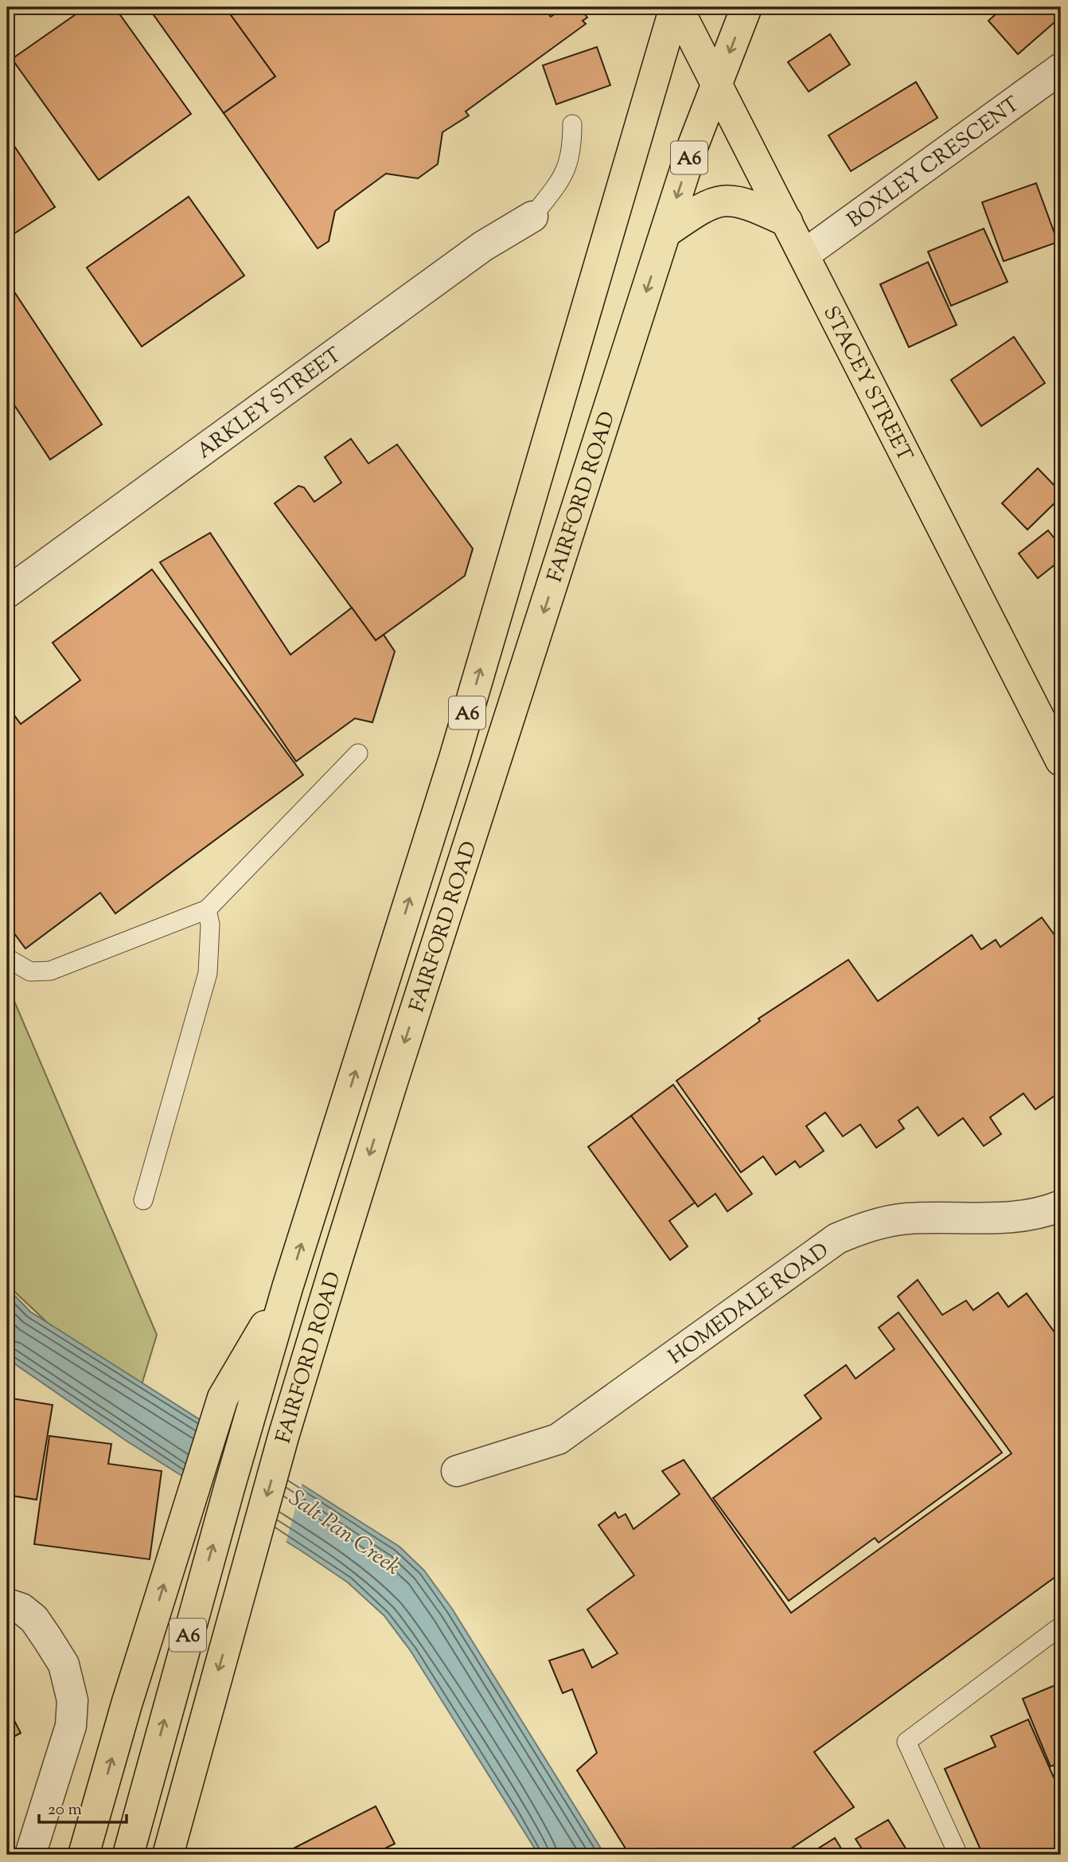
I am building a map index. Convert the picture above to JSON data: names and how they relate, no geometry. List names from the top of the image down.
{
  "streets": {
    "highway": ["A6", "STACEY STREET", "FAIRFORD ROAD"],
    "street": ["BOXLEY CRESCENT", "ARKLEY STREET", "HOMEDALE ROAD"]
  },
  "crossings": [
    ["BOXLEY CRESCENT", "STACEY STREET"],
    ["STACEY STREET", "FAIRFORD ROAD"]
  ],
  "water": ["Salt Pan Creek"],
  "scale_bar": "20 m"
}
